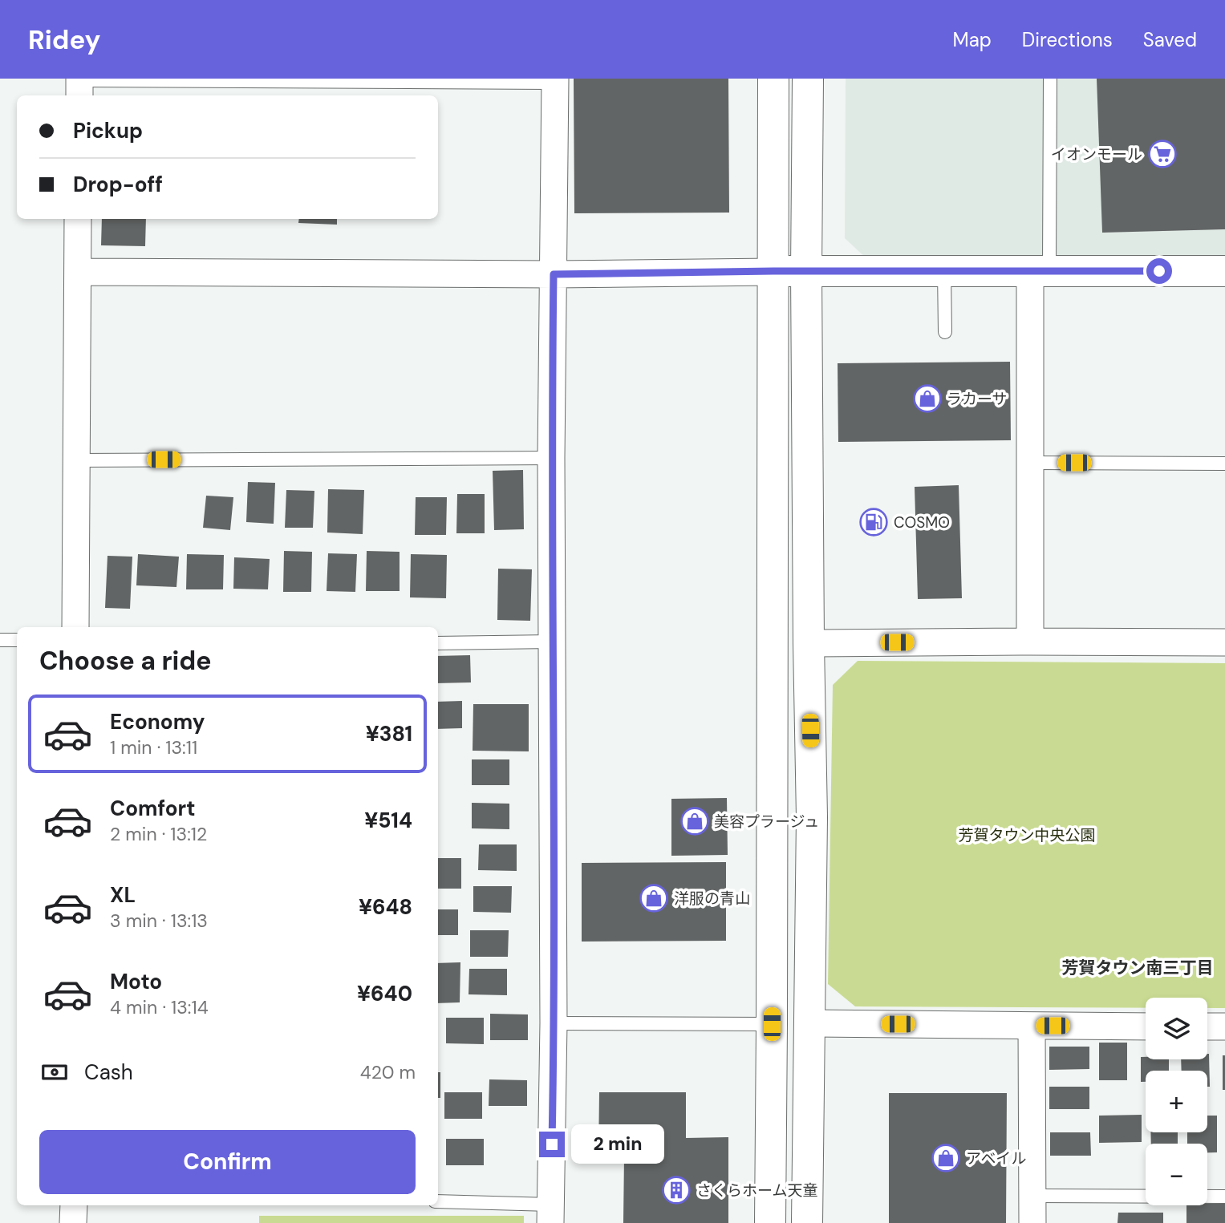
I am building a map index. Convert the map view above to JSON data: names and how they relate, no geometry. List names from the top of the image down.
{
  "districts": ["芳賀タウン南三丁目"],
  "parks": ["芳賀タウン中央公園"],
  "places": {
    "supermarket": ["イオンモール"],
    "shop": [
      "ラカーサ",
      "美容プラージュ",
      "洋服の青山",
      "アベイル"
    ],
    "fuel station": ["COSMO"],
    "building": ["さくらホーム天童"]
  },
  "page": {
    "header": "Ridey",
    "nav": ["Map", "Directions", "Saved"],
    "banner": ["Pickup", "Drop-off"],
    "heading": "Choose a ride",
    "list": [
      {
        "name": "Economy",
        "note": "1 min · 13:11",
        "value": "¥381"
      },
      {
        "name": "Comfort",
        "note": "2 min · 13:12",
        "value": "¥514"
      },
      {
        "name": "XL",
        "note": "3 min · 13:13",
        "value": "¥648"
      },
      {
        "name": "Moto",
        "note": "4 min · 13:14",
        "value": "¥640"
      }
    ],
    "map_buttons": ["+", "−"],
    "pay": ["Cash", "420 m"],
    "buttons": "Confirm",
    "bubble": "2 min"
  }
}
